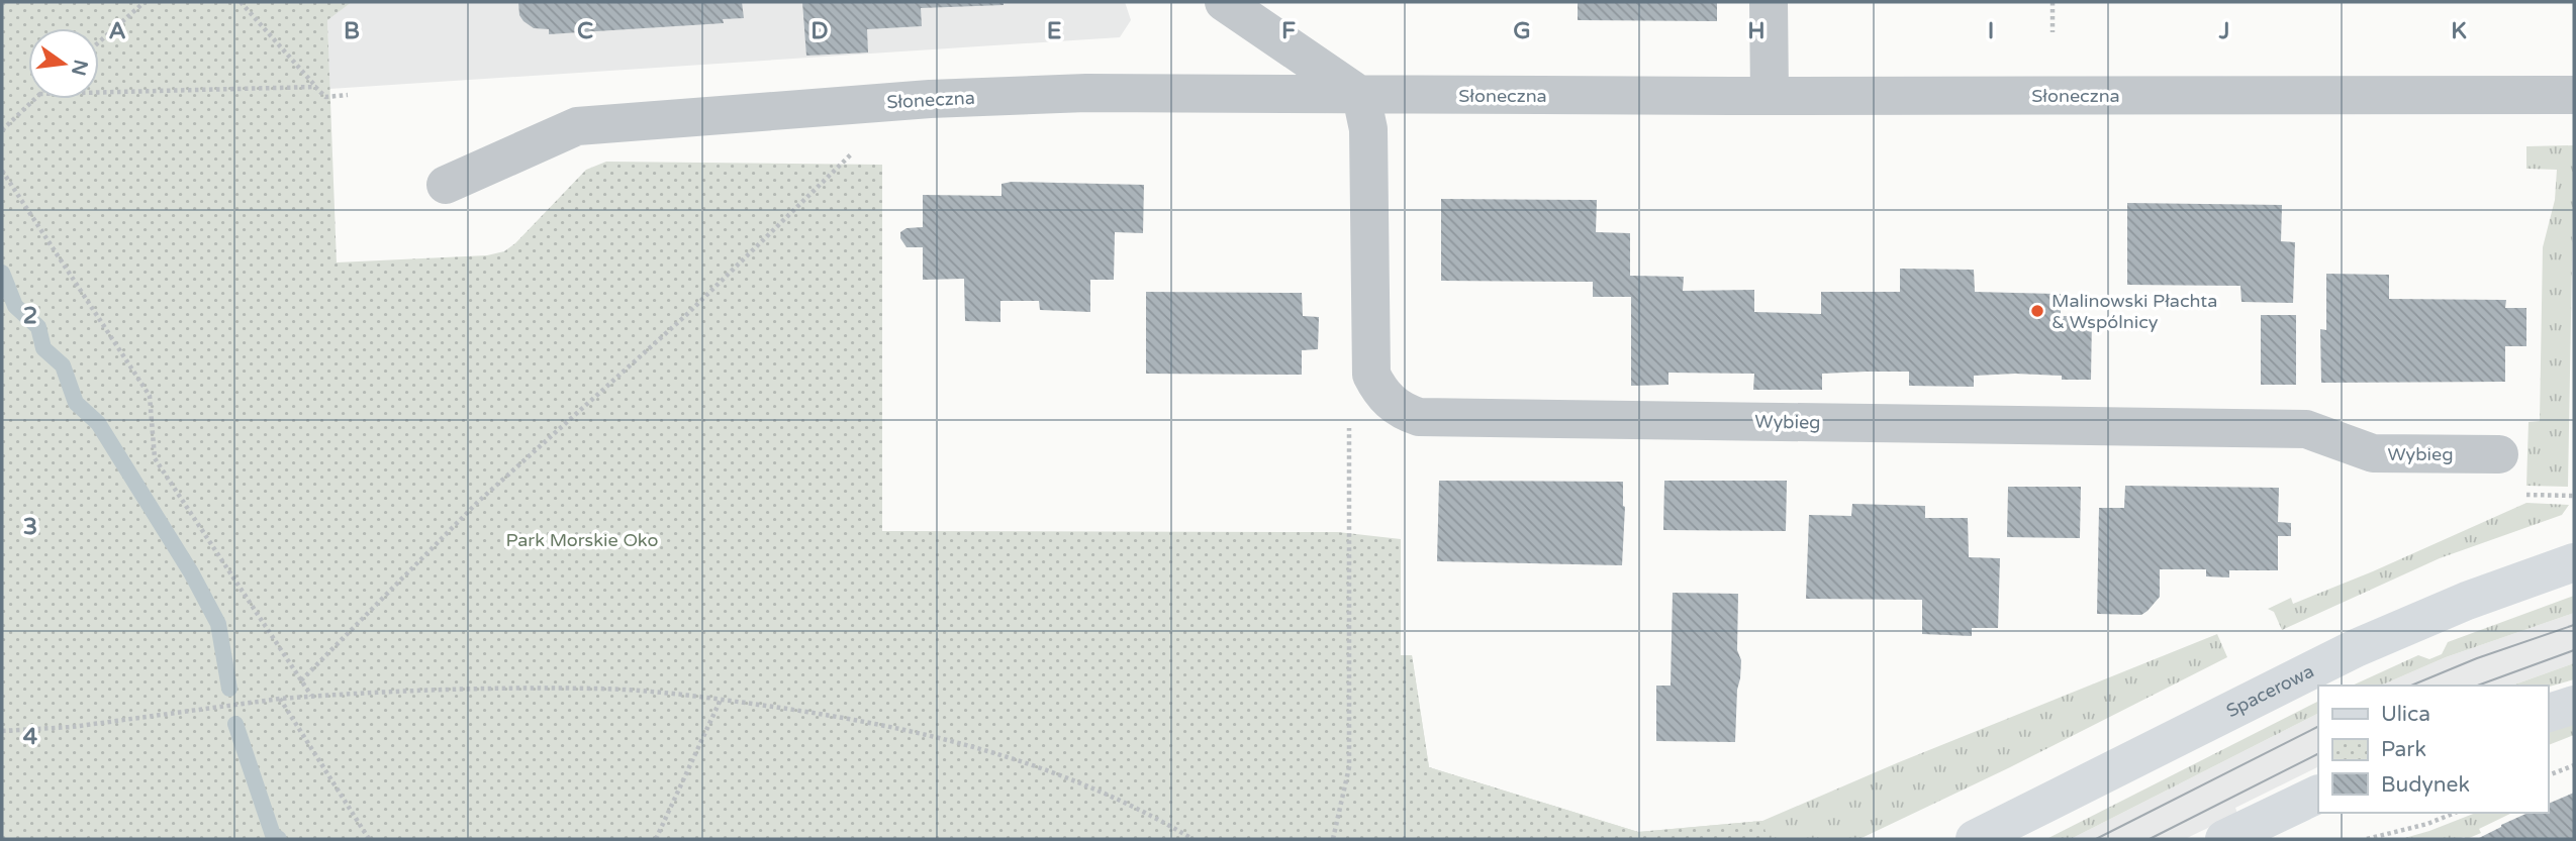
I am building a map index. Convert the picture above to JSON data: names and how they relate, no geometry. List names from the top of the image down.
{
  "streets": {
    "main road": ["Spacerowa"],
    "street": ["Słoneczna", "Wybieg"]
  },
  "crossings": [
    ["Słoneczna", "Wybieg"]
  ],
  "parks": ["Park Morskie Oko"],
  "places": ["Malinowski Płachta & Wspólnicy"],
  "legend": ["Ulica", "Park", "Budynek"],
  "north": "right",
  "grid": {
    "columns": [
      "A",
      "B",
      "C",
      "D",
      "E",
      "F",
      "G",
      "H",
      "I",
      "J",
      "K"
    ],
    "rows": ["2", "3", "4"]
  }
}
